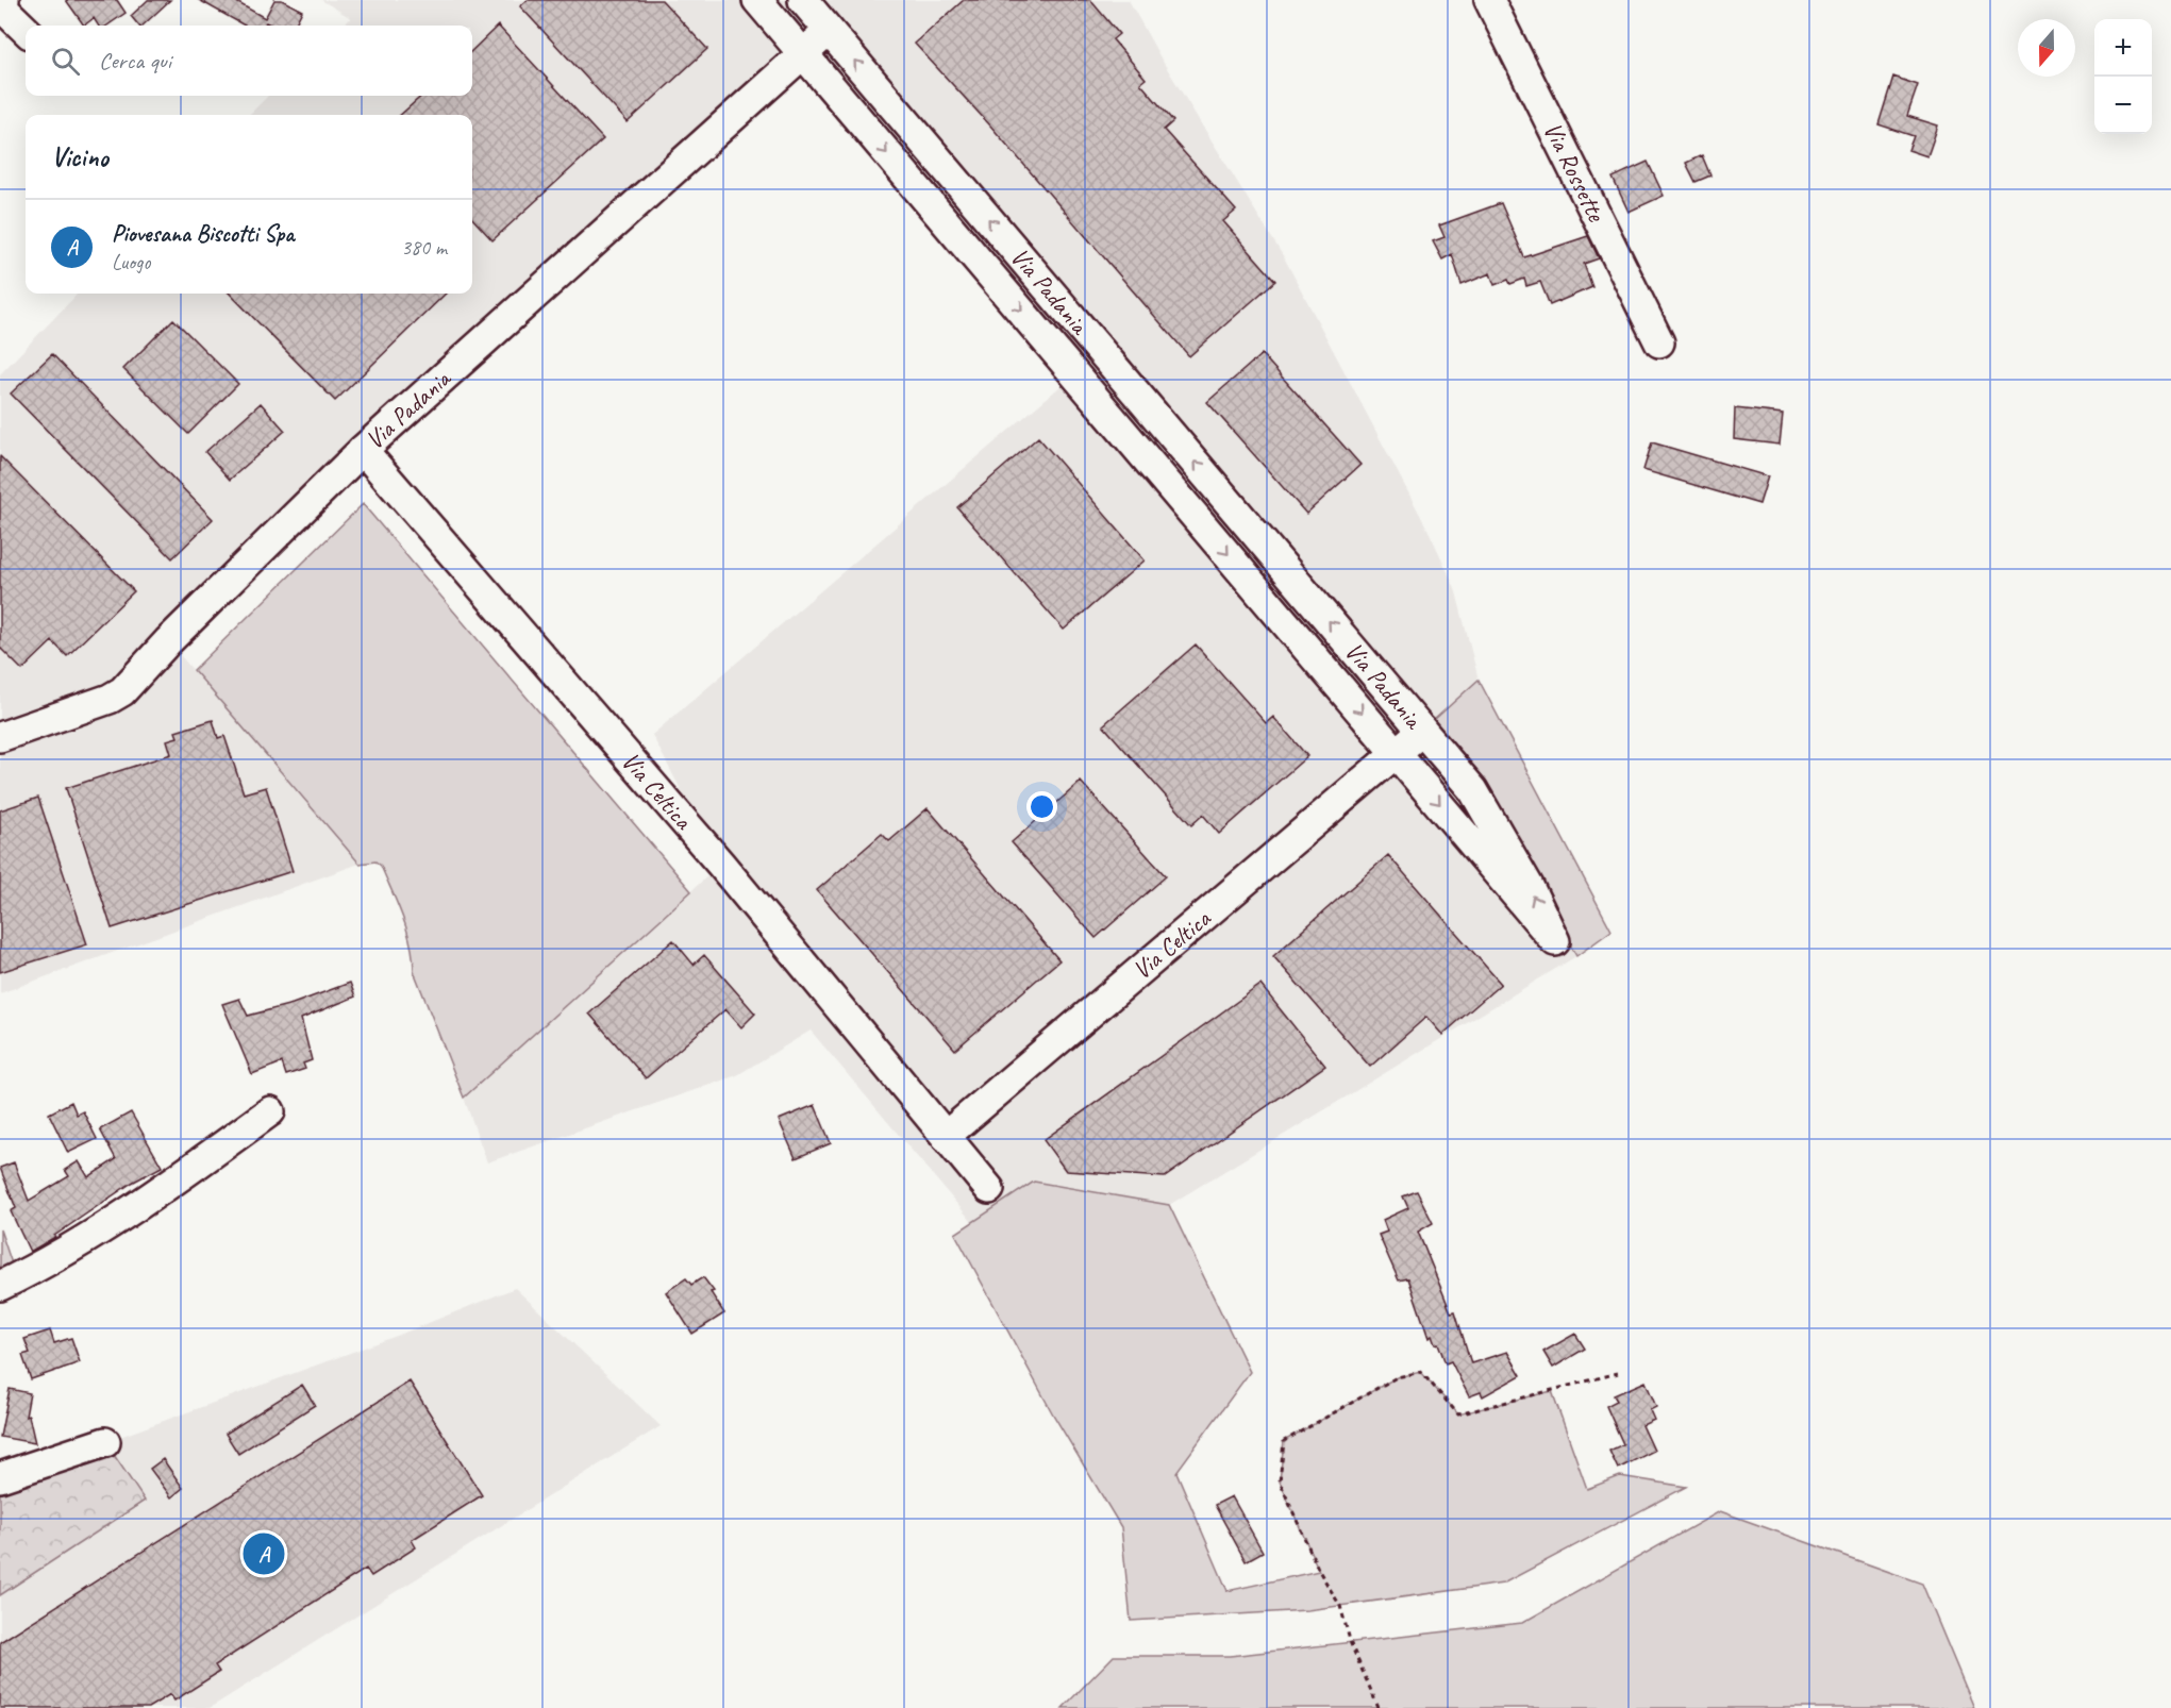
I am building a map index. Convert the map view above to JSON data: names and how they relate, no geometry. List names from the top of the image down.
{
  "streets": {
    "street": ["Via Rossette", "Via Padania", "Via Celtica"]
  },
  "crossings": [
    ["Via Padania", "Via Celtica"]
  ],
  "north": "bottom",
  "page": {
    "map_buttons": ["+", "−"],
    "search": "Cerca qui",
    "heading": "Vicino",
    "list": [
      {
        "mark": "A",
        "name": "Piovesana Biscotti Spa",
        "note": "Luogo",
        "value": "380 m"
      }
    ],
    "pins": "A"
  }
}
